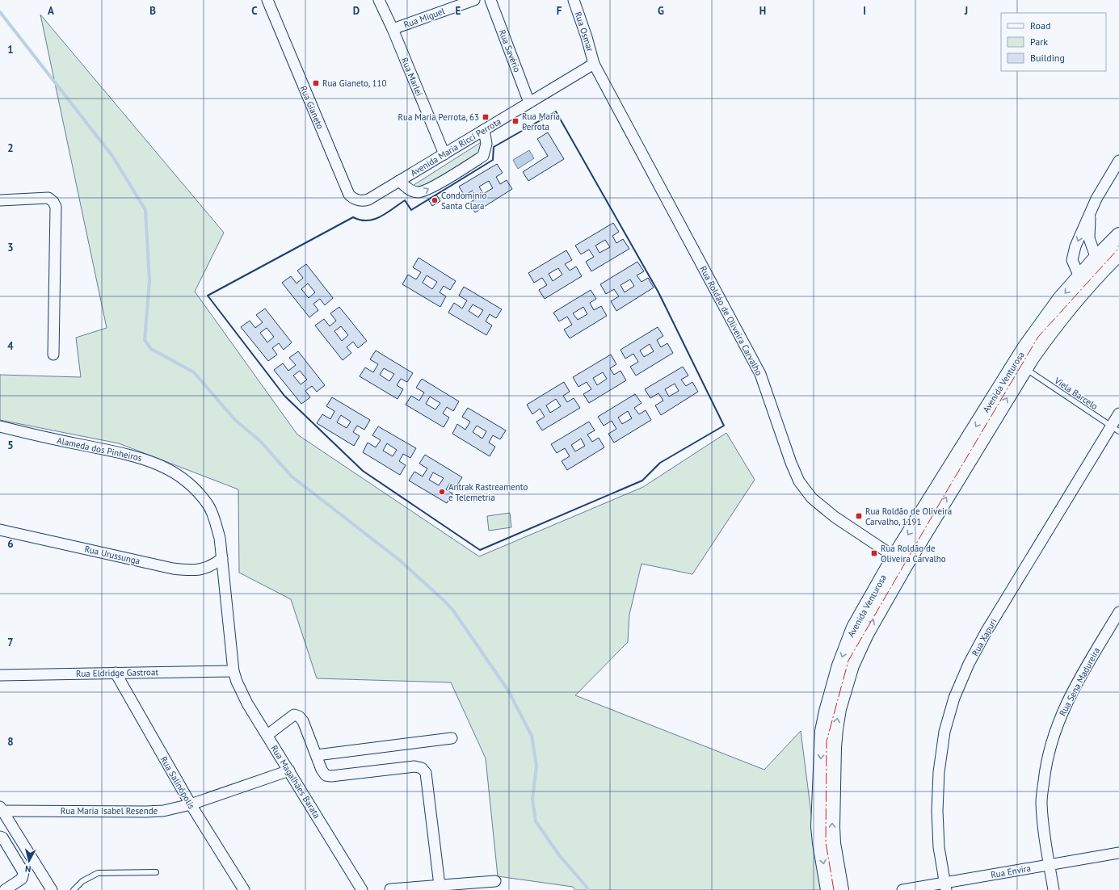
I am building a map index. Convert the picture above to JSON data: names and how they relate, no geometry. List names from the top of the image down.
{
  "streets": {
    "street": [
      "Rua Miguel",
      "Rua Osmar",
      "Rua Savério",
      "Rua Marlei",
      "Rua Gianeto",
      "Avenida Maria Ricci Perrota",
      "Rua Roldão de Oliveira Carvalho",
      "Avenida Venturosa",
      "Alameda dos Pinheiros",
      "Rua Urussunga",
      "Rua Xapuri",
      "Rua Eldridge Gastroat",
      "Rua Sena Madureira",
      "Rua Magalhães Barata",
      "Rua Salinópolis",
      "Rua Maria Isabel Resende",
      "Rua Envira"
    ],
    "lane": ["Viela Barcelo"]
  },
  "crossings": [
    ["Rua Miguel", "Rua Marlei"],
    ["Rua Osmar", "Avenida Maria Ricci Perrota"],
    ["Rua Osmar", "Rua Roldão de Oliveira Carvalho"],
    ["Rua Savério", "Avenida Maria Ricci Perrota"],
    ["Rua Marlei", "Avenida Maria Ricci Perrota"],
    ["Rua Gianeto", "Avenida Maria Ricci Perrota"],
    ["Avenida Maria Ricci Perrota", "Rua Roldão de Oliveira Carvalho"],
    ["Rua Roldão de Oliveira Carvalho", "Avenida Venturosa"],
    ["Avenida Venturosa", "Viela Barcelo"],
    ["Viela Barcelo", "Rua Xapuri"],
    ["Alameda dos Pinheiros", "Rua Urussunga"],
    ["Alameda dos Pinheiros", "Rua Eldridge Gastroat"],
    ["Alameda dos Pinheiros", "Rua Magalhães Barata"],
    ["Rua Xapuri", "Rua Envira"],
    ["Rua Eldridge Gastroat", "Rua Magalhães Barata"],
    ["Rua Eldridge Gastroat", "Rua Salinópolis"],
    ["Rua Sena Madureira", "Rua Envira"],
    ["Rua Magalhães Barata", "Rua Maria Isabel Resende"],
    ["Rua Salinópolis", "Rua Maria Isabel Resende"]
  ],
  "places": {
    "transit": [
      "Rua Gianeto, 110",
      "Rua Maria Perrota, 63",
      "Rua Maria Perrota",
      "Rua Roldão de Oliveira Carvalho, 1191",
      "Rua Roldão de Oliveira Carvalho"
    ],
    "other": ["Condomínio Santa Clara", "Antrak Rastreamento e Telemetria"]
  },
  "legend": ["Road", "Park", "Building"],
  "north": "bottom",
  "grid": {
    "columns": [
      "A",
      "B",
      "C",
      "D",
      "E",
      "F",
      "G",
      "H",
      "I",
      "J"
    ],
    "rows": [
      "1",
      "2",
      "3",
      "4",
      "5",
      "6",
      "7",
      "8"
    ]
  }
}
